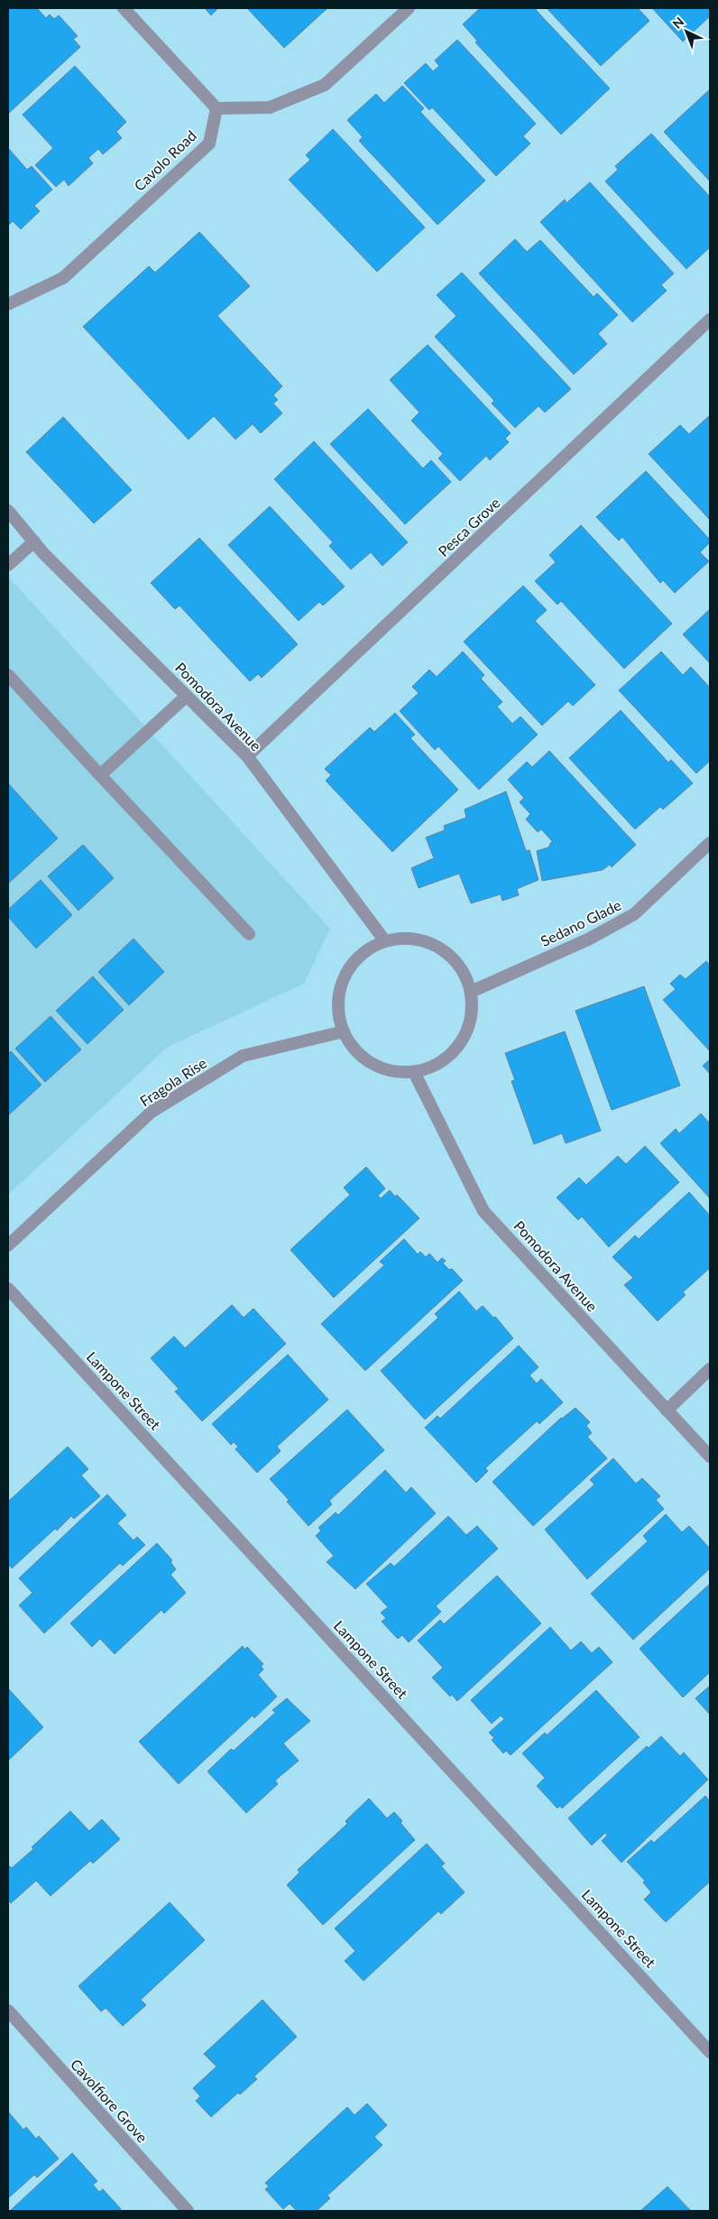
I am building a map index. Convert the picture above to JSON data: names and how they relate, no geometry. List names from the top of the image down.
{
  "streets": {
    "street": [
      "Cavolo Road",
      "Pesca Grove",
      "Pomodora Avenue",
      "Sedano Glade",
      "Fragola Rise",
      "Lampone Street",
      "Cavolfiore Grove"
    ]
  },
  "crossings": [
    ["Pesca Grove", "Pomodora Avenue"],
    ["Pomodora Avenue", "Sedano Glade"],
    ["Pomodora Avenue", "Fragola Rise"],
    ["Sedano Glade", "Fragola Rise"]
  ],
  "north": "top left"
}
